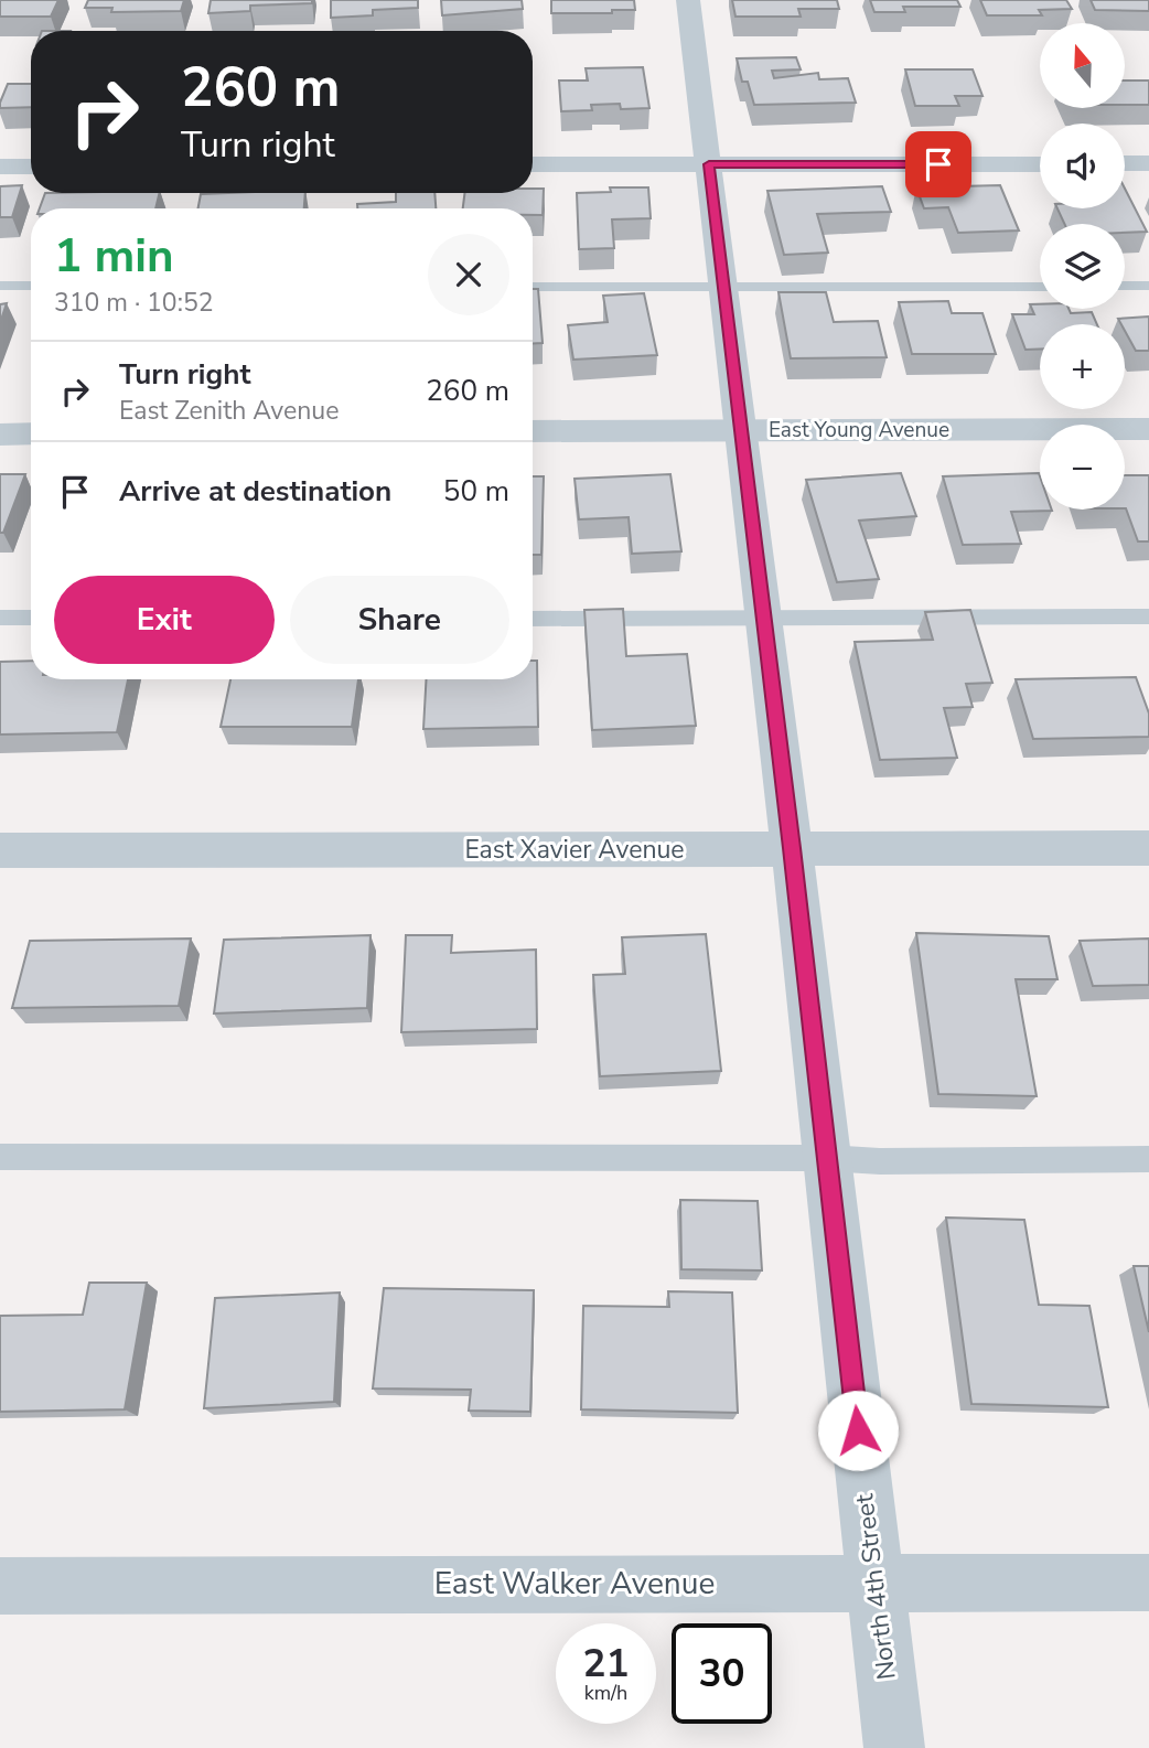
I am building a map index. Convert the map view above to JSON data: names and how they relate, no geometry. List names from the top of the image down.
{
  "streets": {
    "street": [
      "East Young Avenue",
      "East Xavier Avenue",
      "East Walker Avenue",
      "North 4th Street"
    ]
  },
  "crossings": [
    ["East Young Avenue", "North 4th Street"],
    ["East Xavier Avenue", "North 4th Street"],
    ["East Walker Avenue", "North 4th Street"]
  ],
  "north": "top",
  "page": {
    "map_buttons": ["+", "−"],
    "turn": ["260 m", "Turn right"],
    "heading": ["1 min", "310 m · 10:52"],
    "list": [
      {
        "name": "Turn right",
        "note": "East Zenith Avenue",
        "value": "260 m"
      },
      {
        "name": "Arrive at destination",
        "value": "50 m"
      }
    ],
    "buttons": ["Exit", "Share"],
    "speed": "21 km/h",
    "limit": "30"
  }
}
